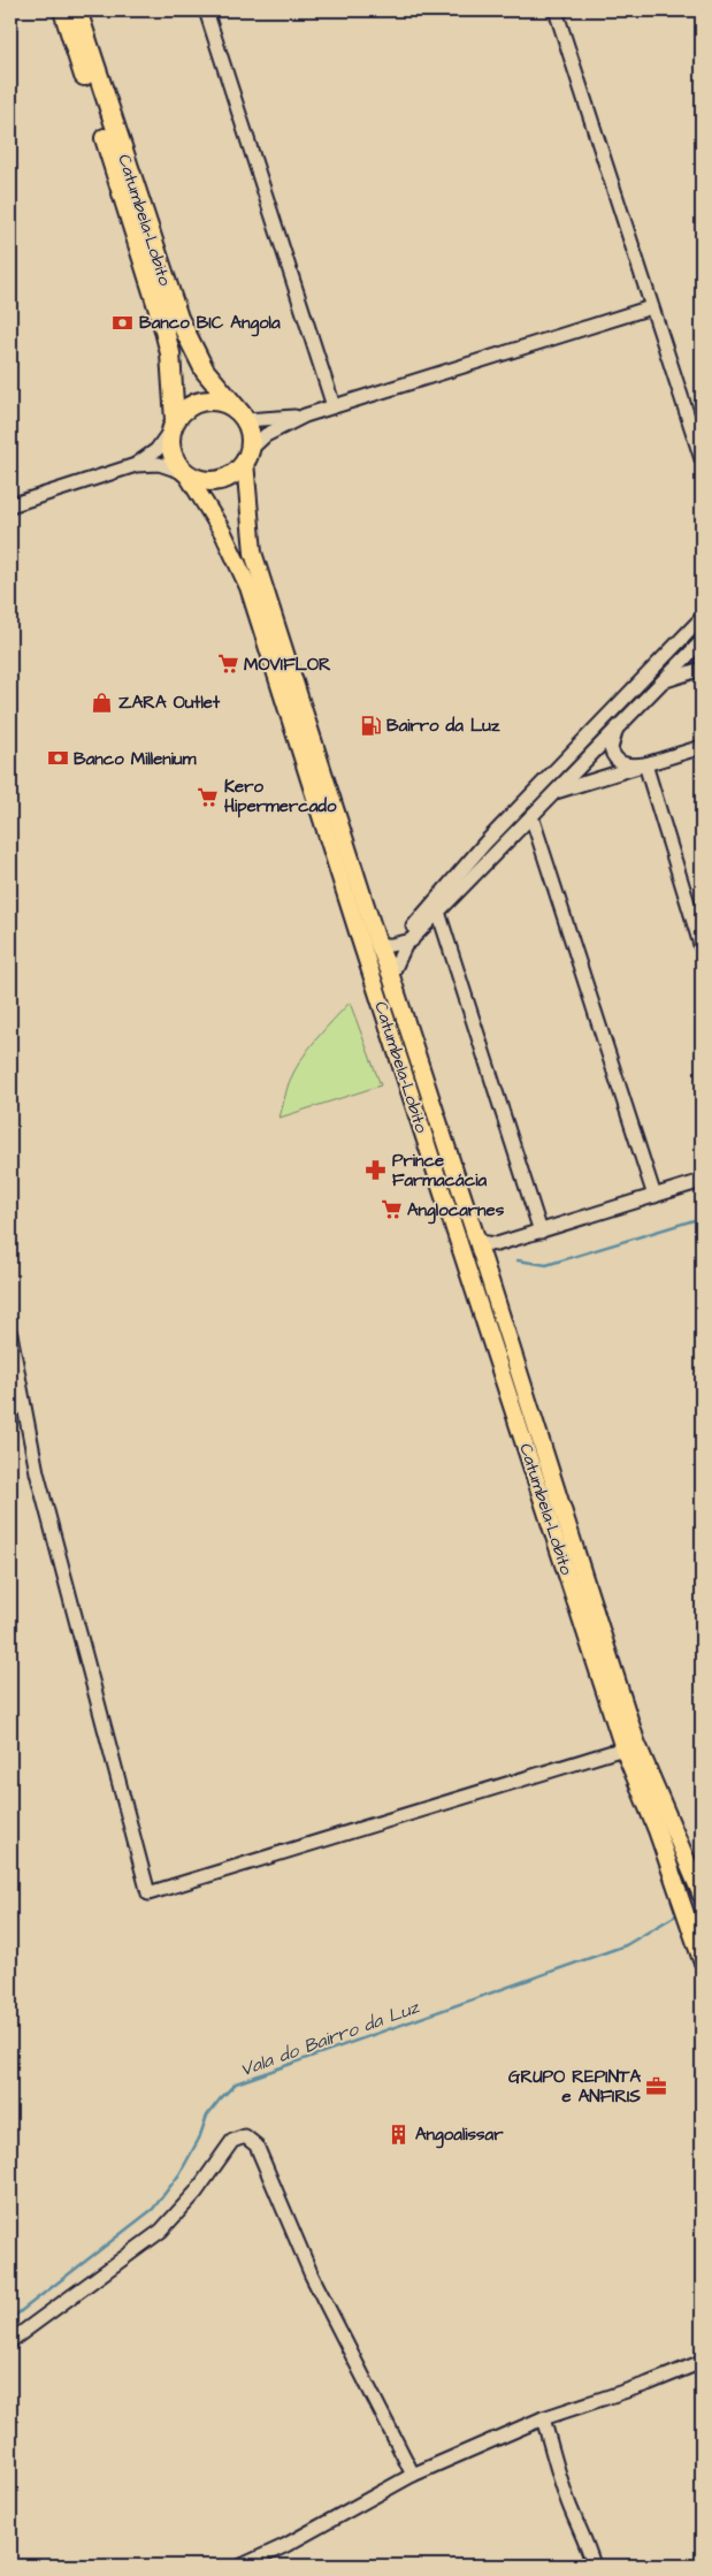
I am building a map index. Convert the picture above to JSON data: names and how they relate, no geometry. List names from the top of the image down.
{
  "streets": {
    "highway": ["Catumbela-Lobito"]
  },
  "water": ["Vala do Bairro da Luz"],
  "places": {
    "bank": ["Banco BIC Angola", "Banco Millenium"],
    "supermarket": ["MOVIFLOR", "Kero Hipermercado", "Anglocarnes"],
    "shop": ["ZARA Outlet"],
    "fuel station": ["Bairro da Luz"],
    "pharmacy": ["Prince Farmacácia"],
    "office": ["GRUPO REPINTA e ANFIRIS"],
    "building": ["Angoalissar"]
  }
}
